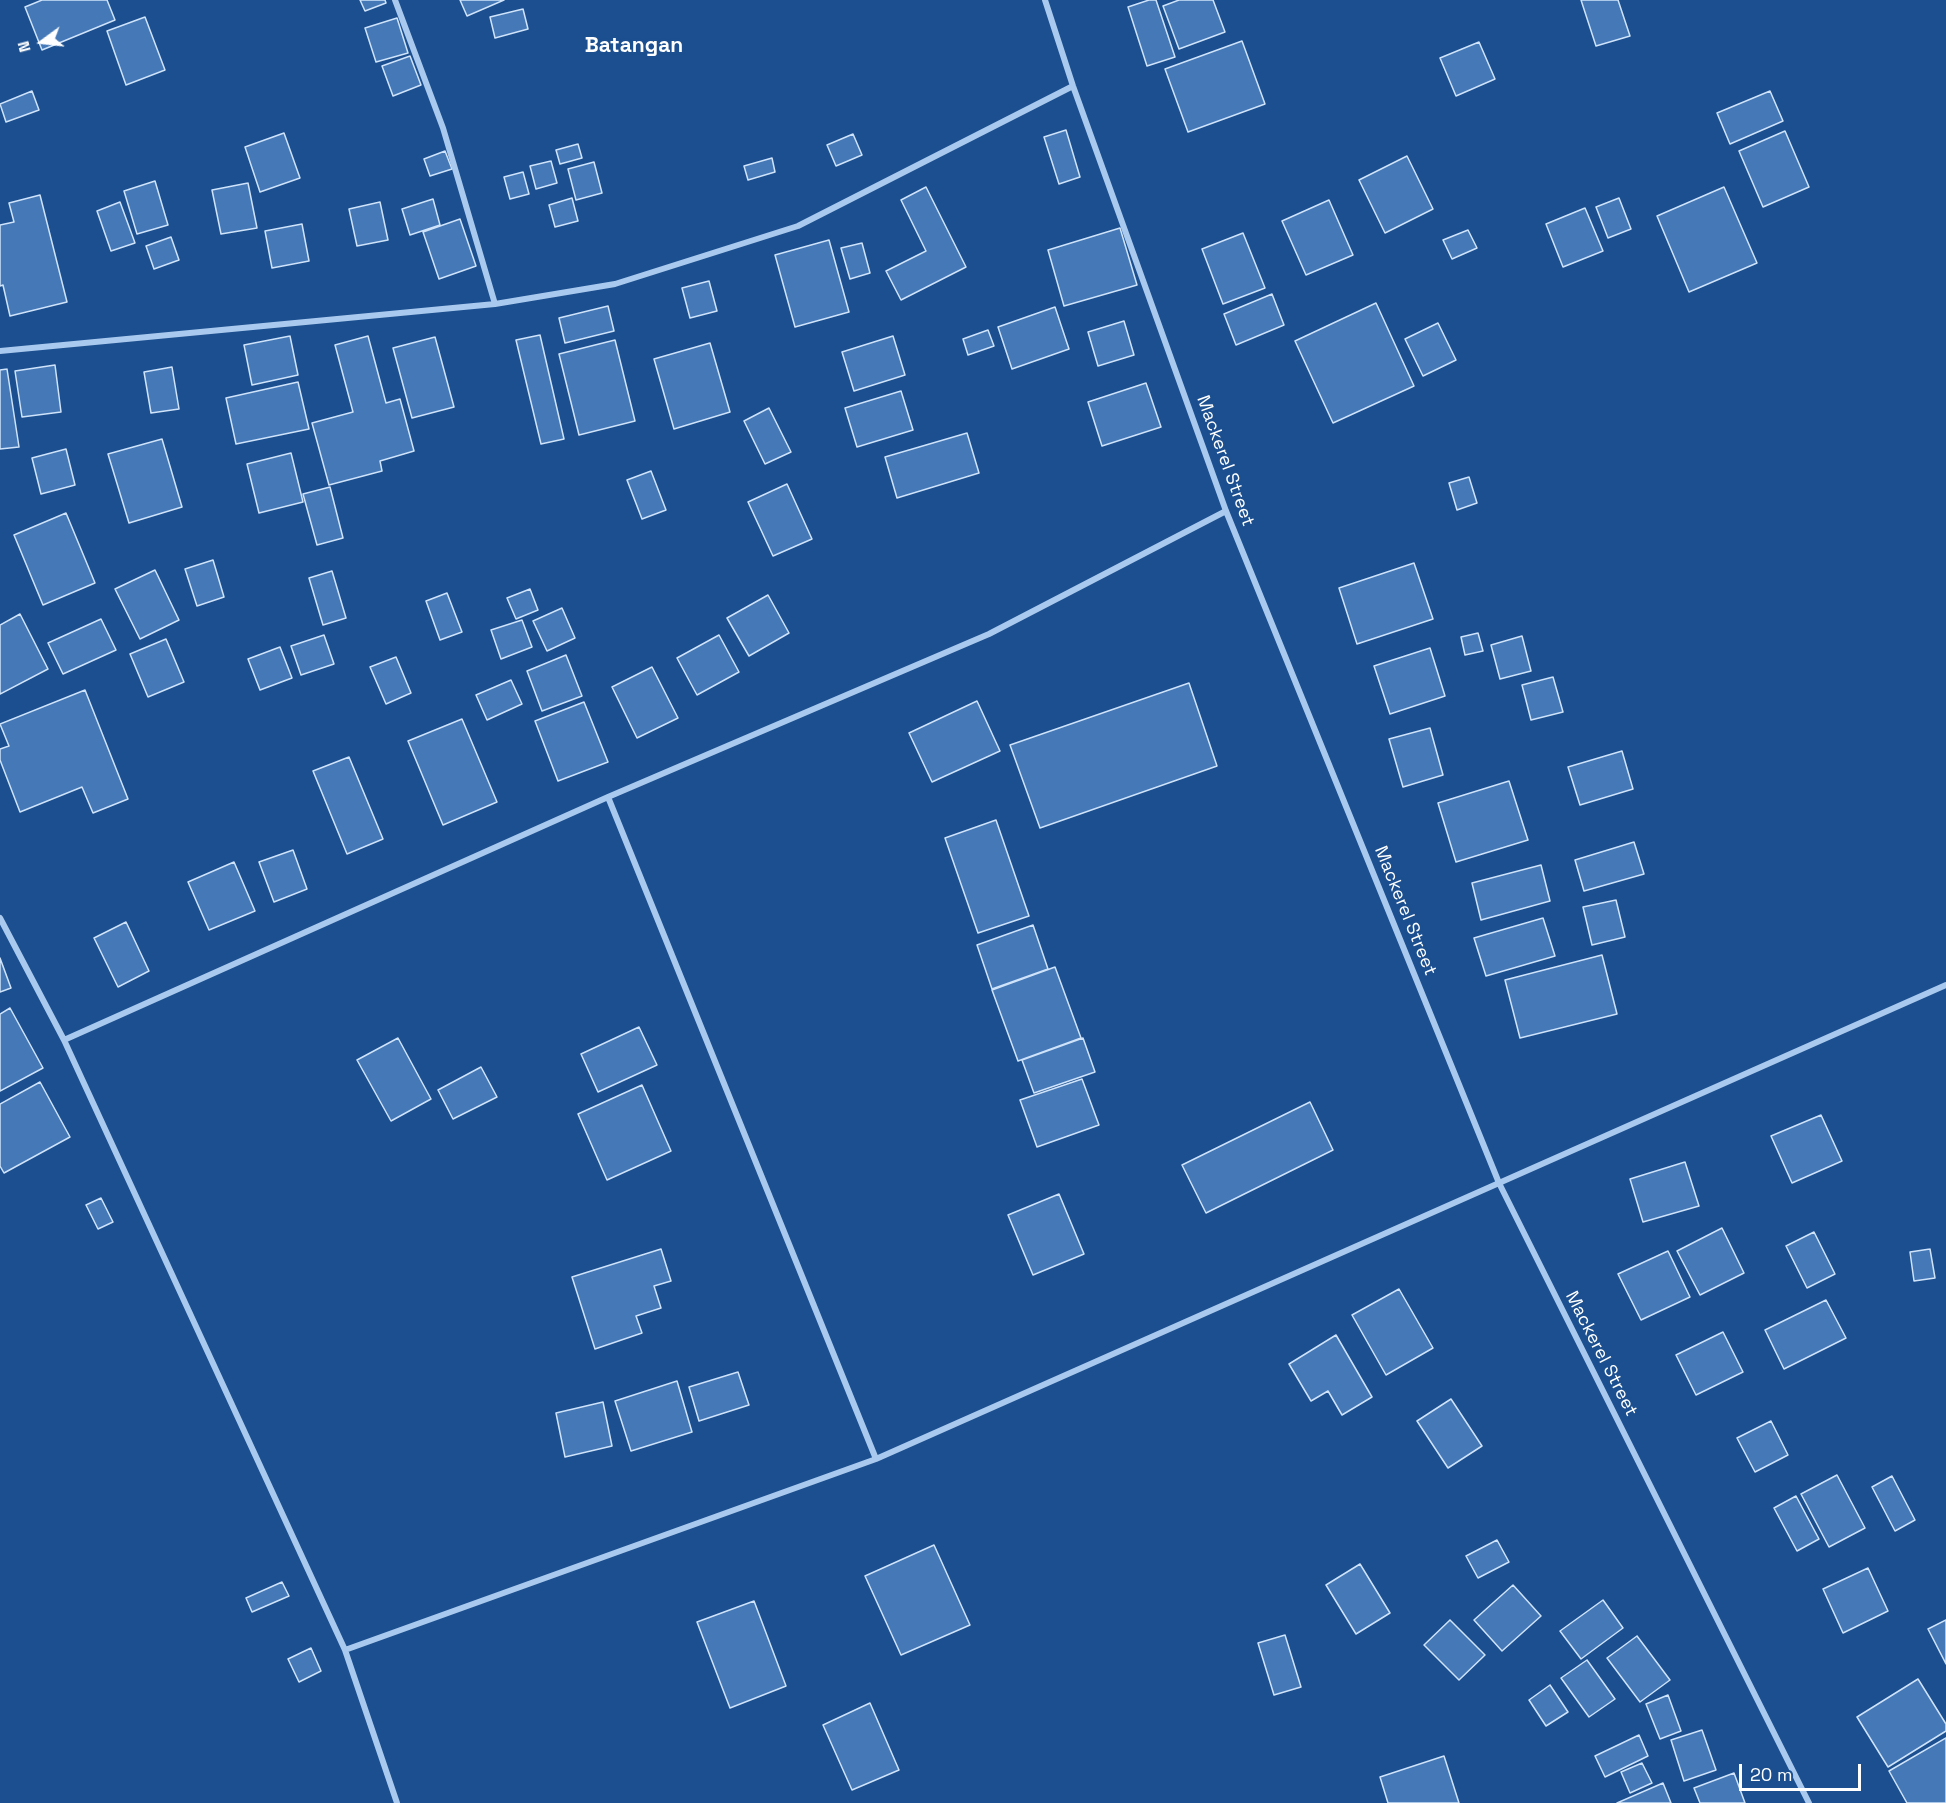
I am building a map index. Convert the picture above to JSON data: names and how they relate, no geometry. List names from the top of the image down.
{
  "streets": {
    "street": ["Mackerel Street"]
  },
  "districts": ["Batangan"],
  "scale_bar": "20 m",
  "north": "left"
}
